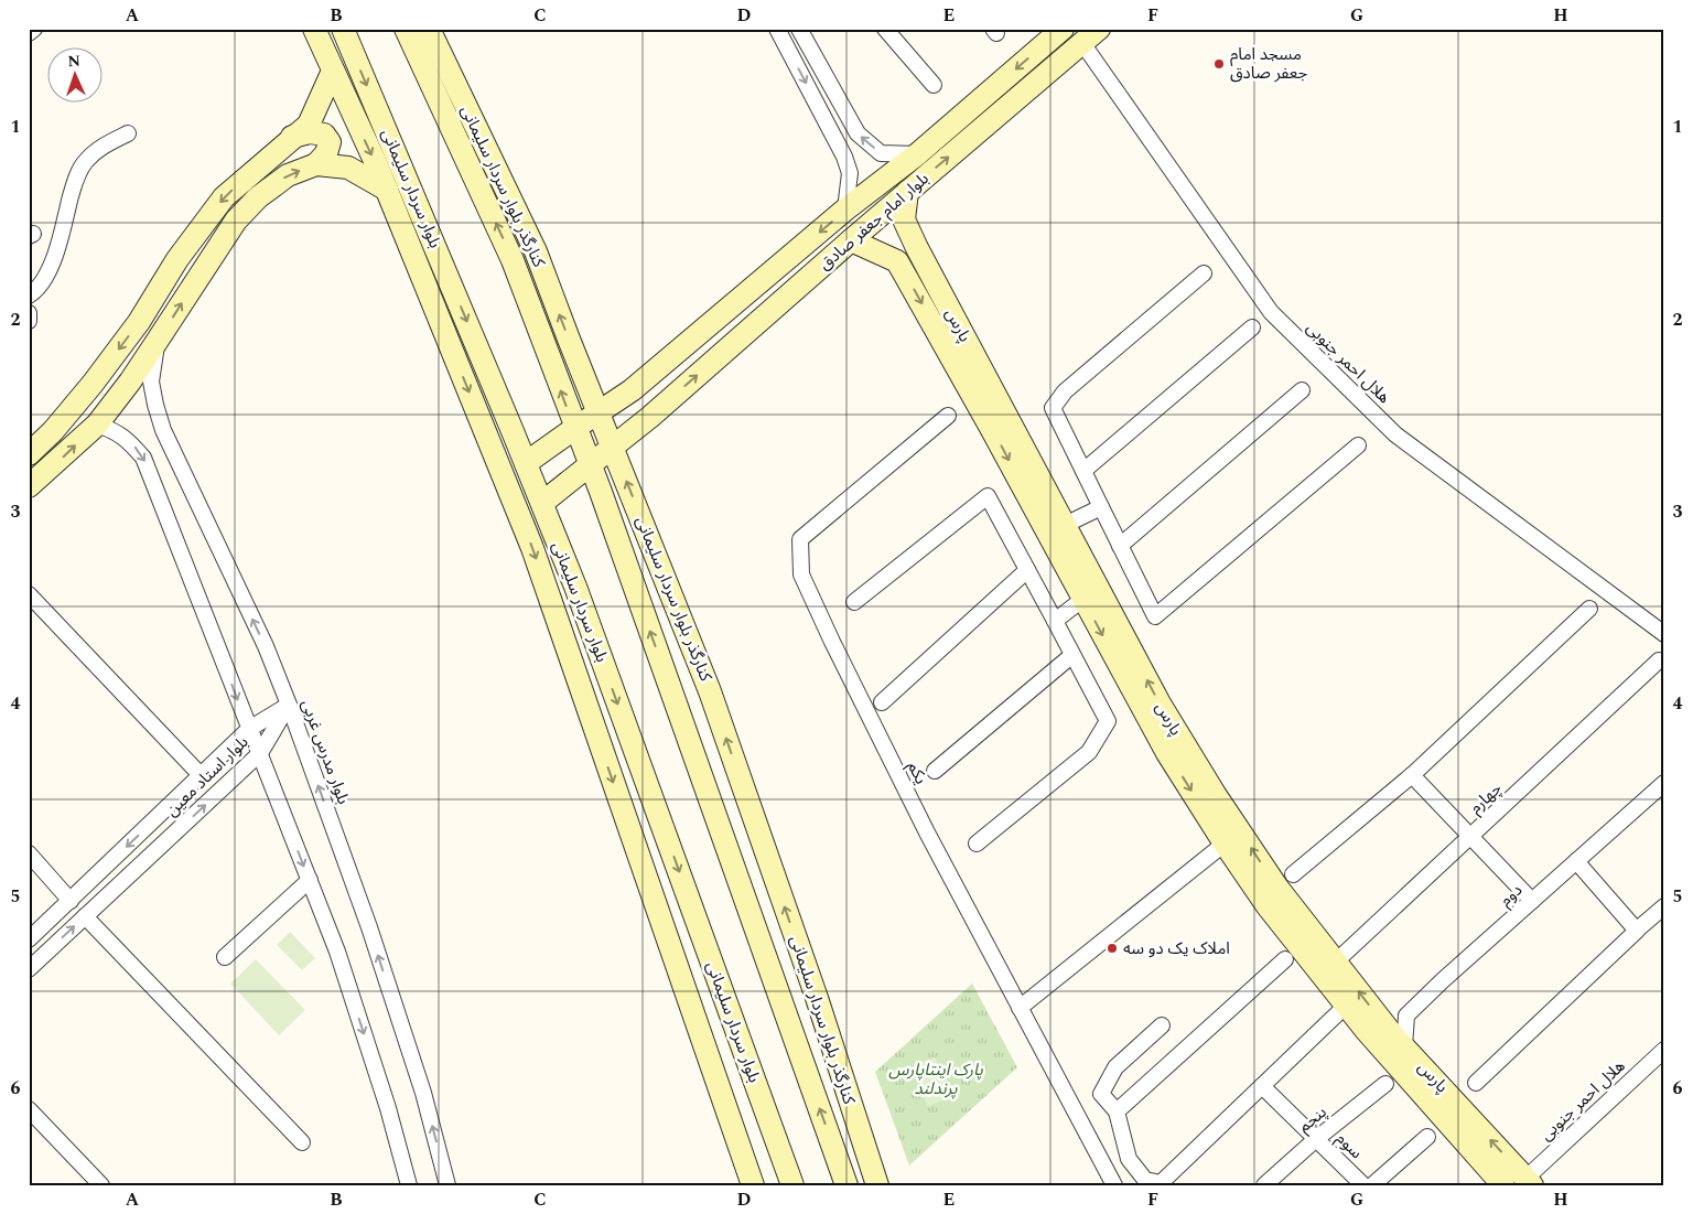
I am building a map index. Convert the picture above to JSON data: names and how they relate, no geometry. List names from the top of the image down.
{
  "streets": {
    "street": [
      "کنارگذر بلوار سردار سلیمانی",
      "بلوار سردار سلیمانی",
      "بلوار امام جعفر صادق",
      "پارس",
      "هلال احمر جنوبی",
      "بلوار مدرس غربی",
      "یکم",
      "بلوار استاد معین",
      "چهارم",
      "دوم",
      "پنجم",
      "سوم"
    ]
  },
  "crossings": [
    ["کنارگذر بلوار سردار سلیمانی", "بلوار امام جعفر صادق"],
    ["بلوار سردار سلیمانی", "بلوار امام جعفر صادق"],
    ["بلوار امام جعفر صادق", "پارس"],
    ["بلوار امام جعفر صادق", "هلال احمر جنوبی"],
    ["پارس", "هلال احمر جنوبی"],
    ["پارس", "چهارم"],
    ["بلوار مدرس غربی", "بلوار استاد معین"],
    ["پنجم", "سوم"]
  ],
  "parks": ["پارک اینتاپارس پرندلند"],
  "places": ["مسجد امام جعفر صادق", "املاک یک دو سه"],
  "north": "top",
  "grid": {
    "columns": [
      "A",
      "B",
      "C",
      "D",
      "E",
      "F",
      "G",
      "H"
    ],
    "rows": [
      "1",
      "2",
      "3",
      "4",
      "5",
      "6"
    ]
  }
}
